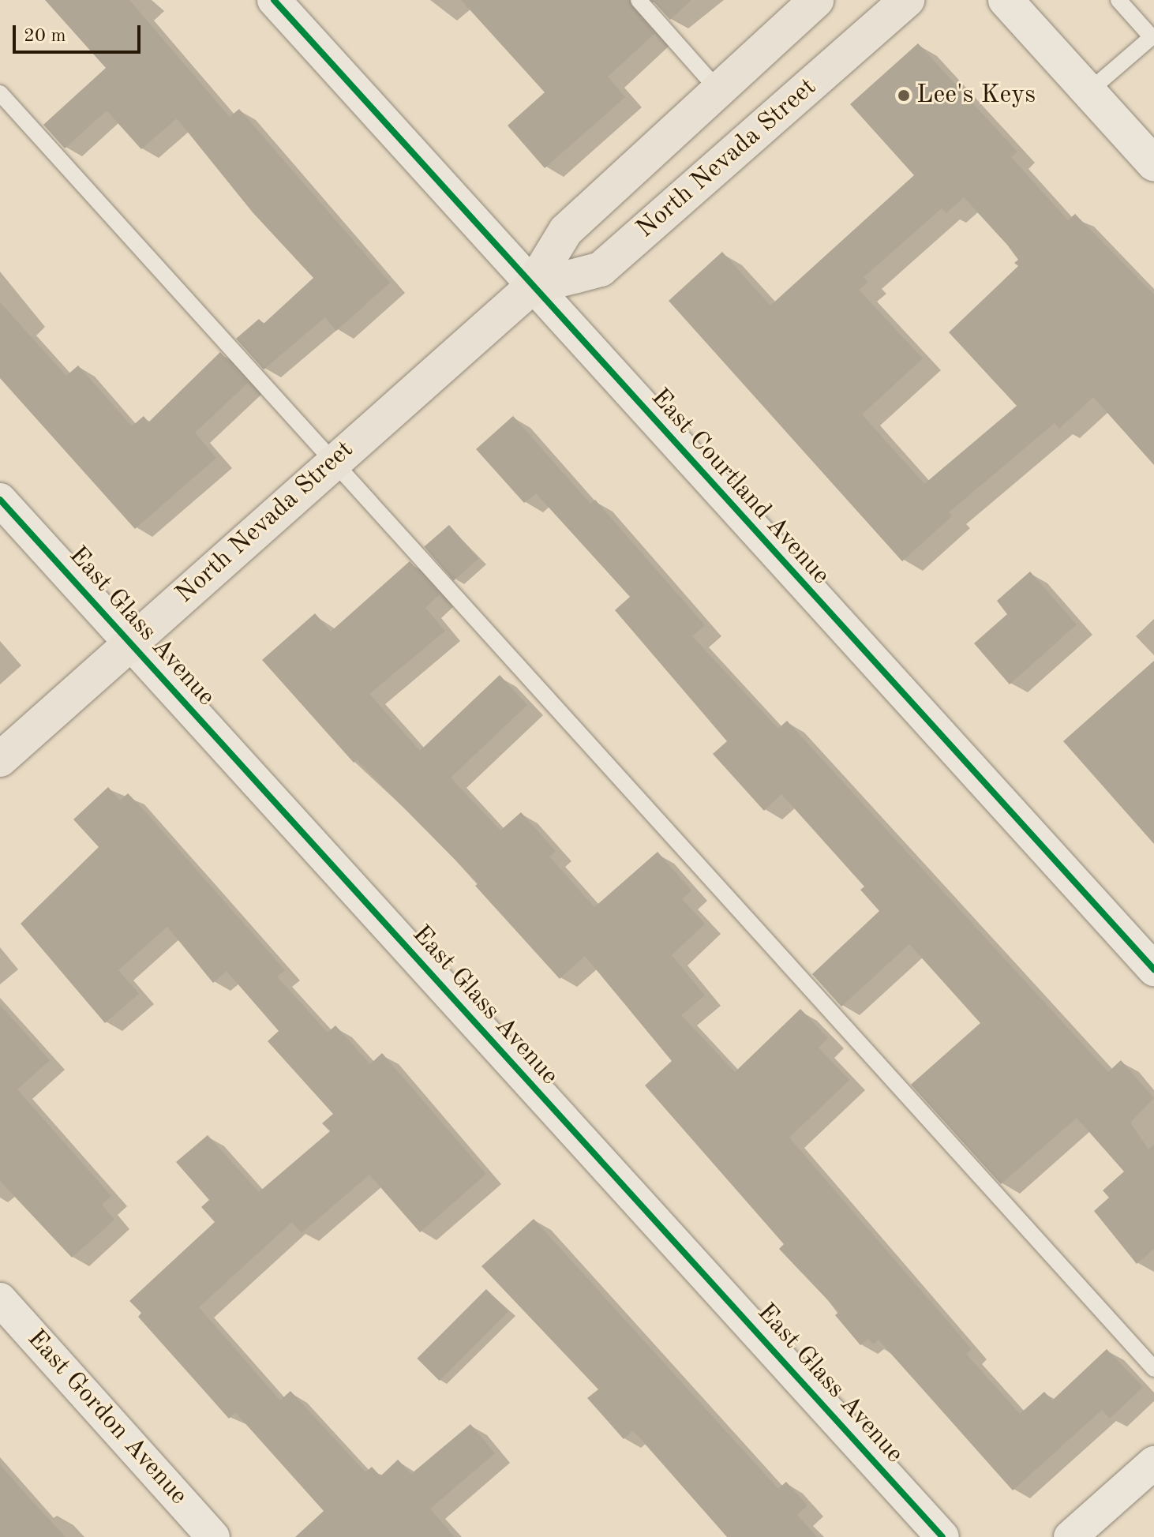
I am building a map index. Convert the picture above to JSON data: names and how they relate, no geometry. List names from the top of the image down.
{
  "streets": {
    "main road": ["North Nevada Street"],
    "street": ["East Courtland Avenue", "East Glass Avenue", "East Gordon Avenue"]
  },
  "crossings": [
    ["North Nevada Street", "East Courtland Avenue"],
    ["North Nevada Street", "East Glass Avenue"]
  ],
  "places": ["Lee's Keys"],
  "scale_bar": "20 m"
}
